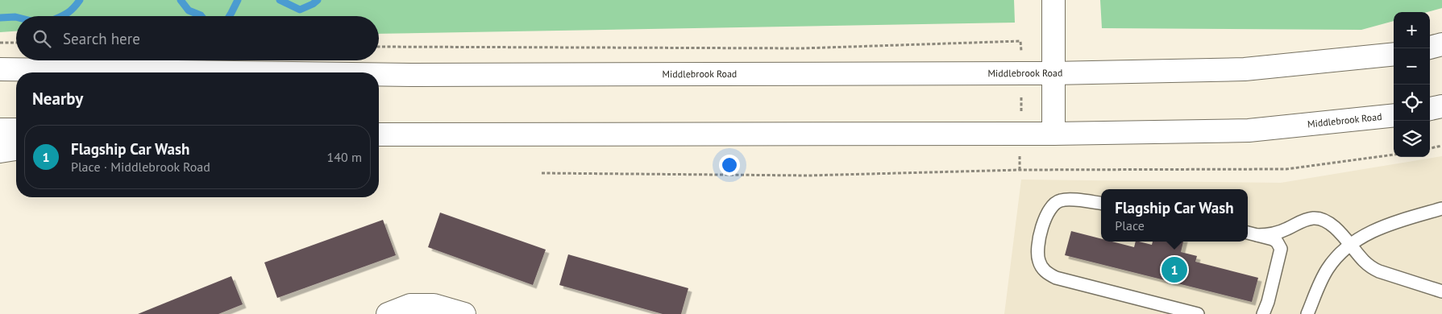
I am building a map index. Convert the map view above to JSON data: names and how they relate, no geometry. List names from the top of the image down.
{
  "streets": {
    "main road": ["Middlebrook Road"]
  },
  "page": {
    "map_buttons": ["+", "−"],
    "search": "Search here",
    "heading": "Nearby",
    "list": [
      {
        "mark": "1",
        "name": "Flagship Car Wash",
        "note": "Place · Middlebrook Road",
        "value": "140 m"
      }
    ],
    "popup": ["Flagship Car Wash", "Place"],
    "pins": "1"
  }
}
